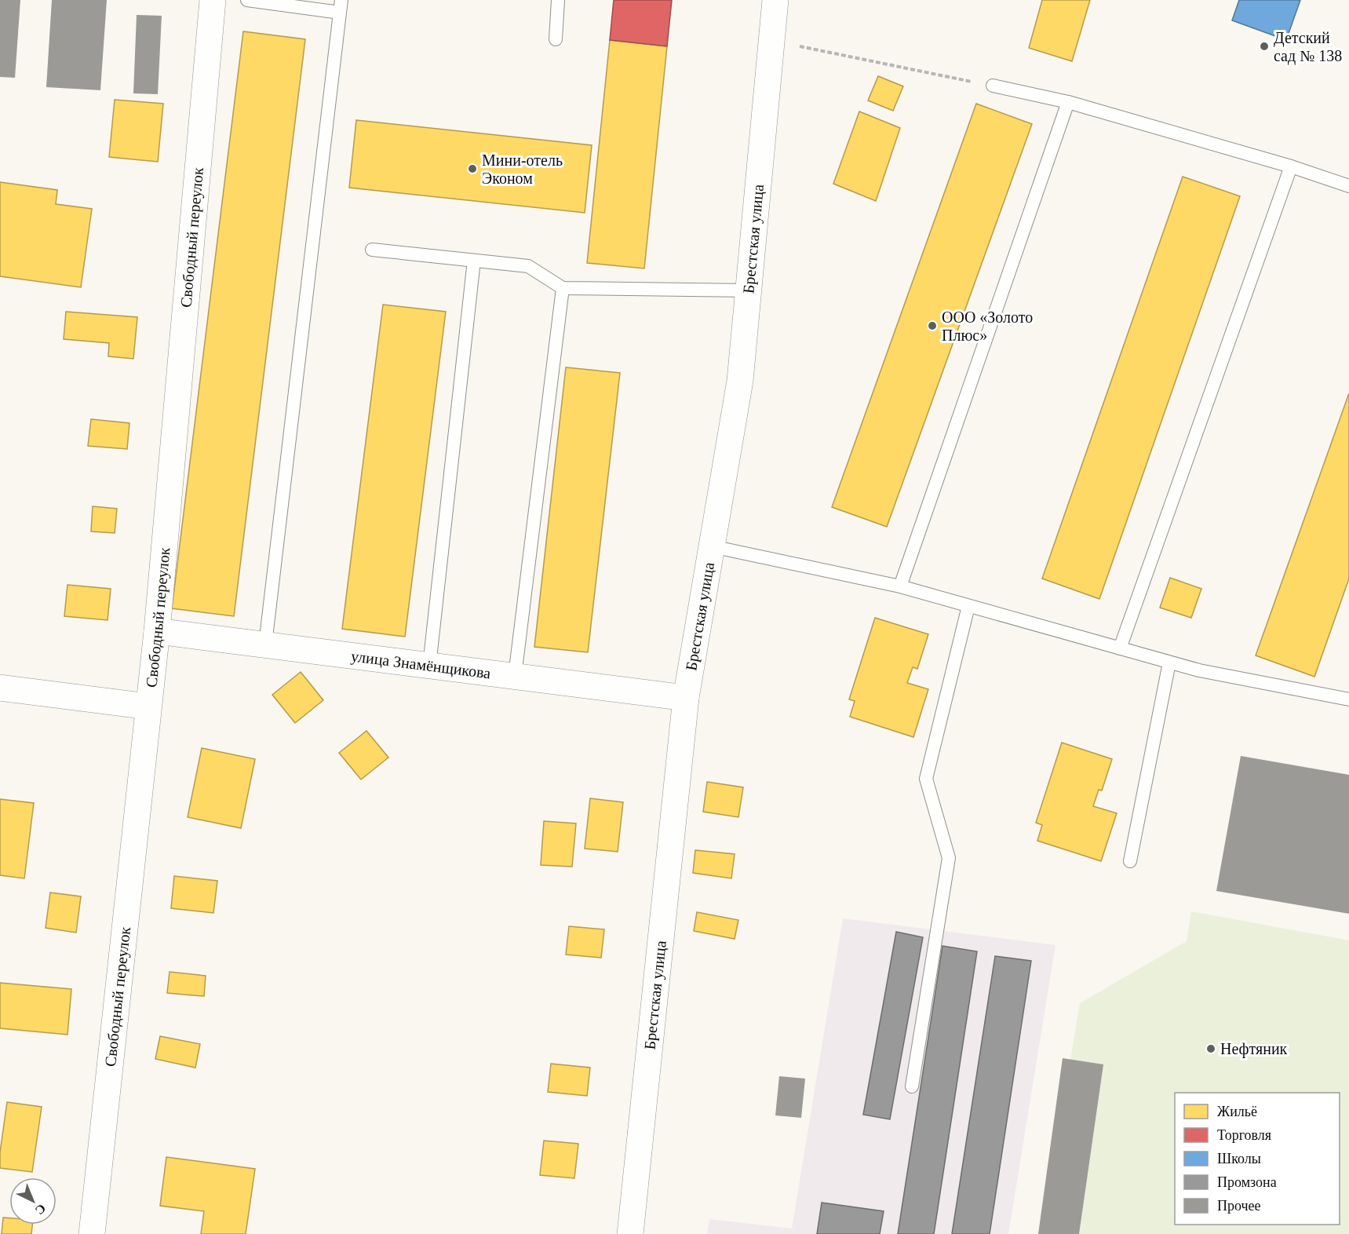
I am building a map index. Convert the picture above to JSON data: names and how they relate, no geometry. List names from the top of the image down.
{
  "streets": {
    "street": ["Свободный переулок", "Брестская улица", "улица Знамёнщикова"]
  },
  "crossings": [
    ["Свободный переулок", "улица Знамёнщикова"],
    ["Брестская улица", "улица Знамёнщикова"]
  ],
  "places": [
    "Детский сад № 138",
    "Мини-отель Эконом",
    "ООО «Золото Плюс»",
    "Нефтяник"
  ],
  "legend": [
    "Жильё",
    "Торговля",
    "Школы",
    "Промзона",
    "Прочее"
  ],
  "north": "bottom right"
}
